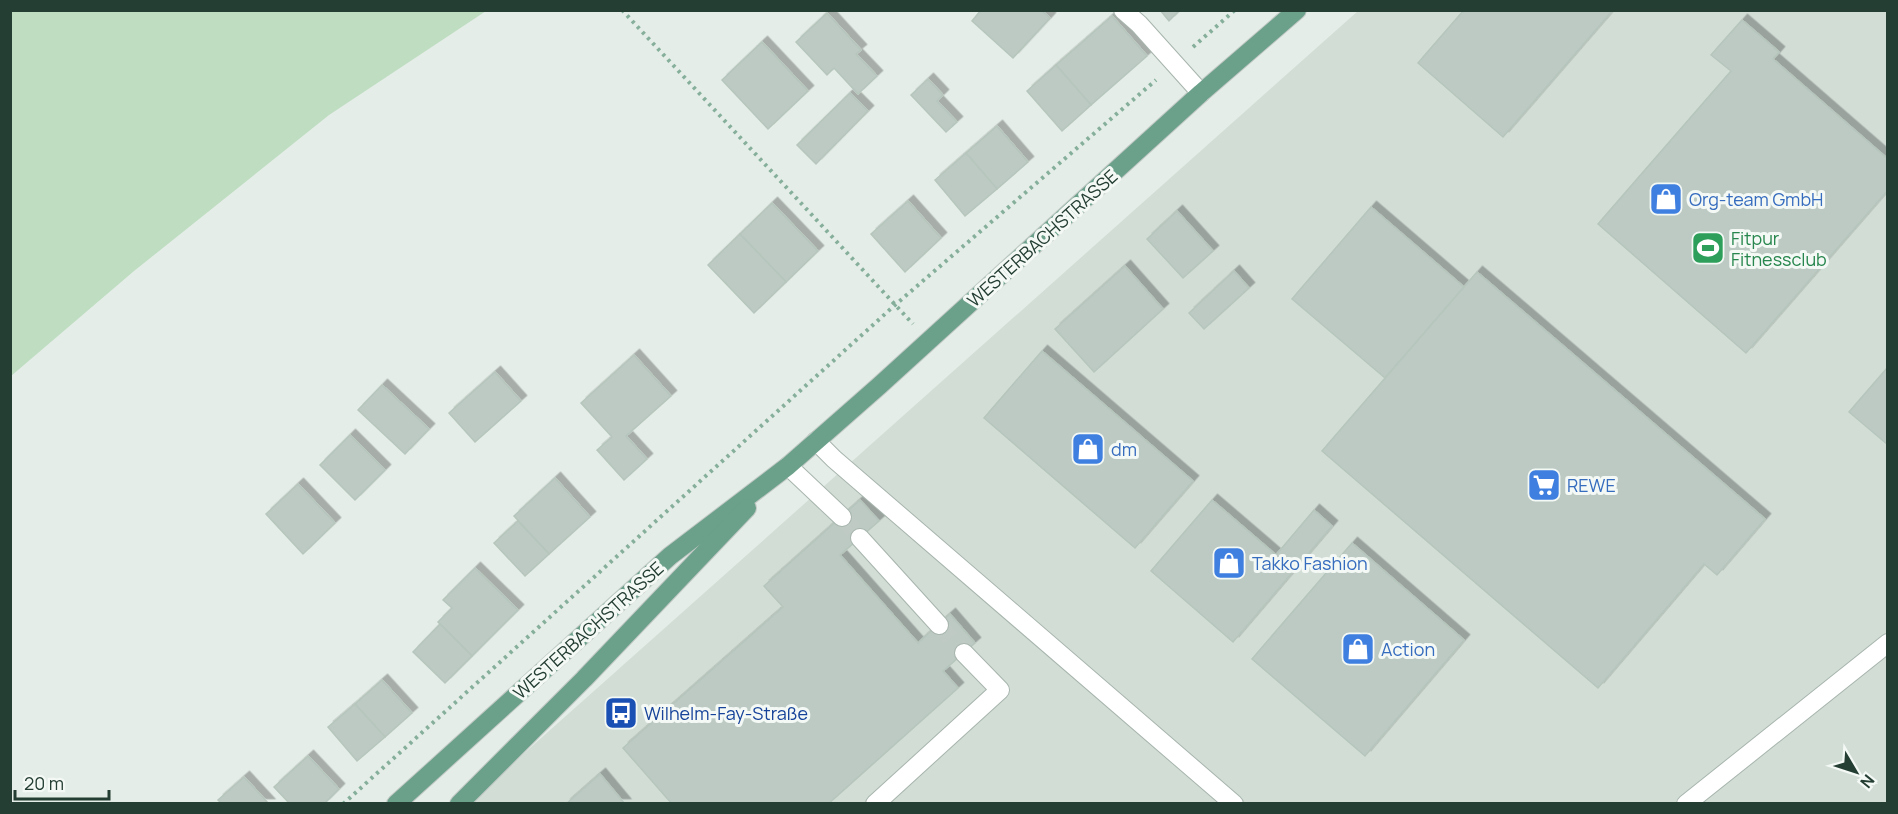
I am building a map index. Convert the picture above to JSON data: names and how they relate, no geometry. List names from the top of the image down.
{
  "streets": {
    "main road": ["WESTERBACHSTRASSE"]
  },
  "places": {
    "shop": [
      "Org-team GmbH",
      "dm",
      "Takko Fashion",
      "Action"
    ],
    "sports": ["Fitpur Fitnessclub"],
    "supermarket": ["REWE"],
    "bus stop": ["Wilhelm-Fay-Straße"]
  },
  "scale_bar": "20 m",
  "north": "bottom right"
}
